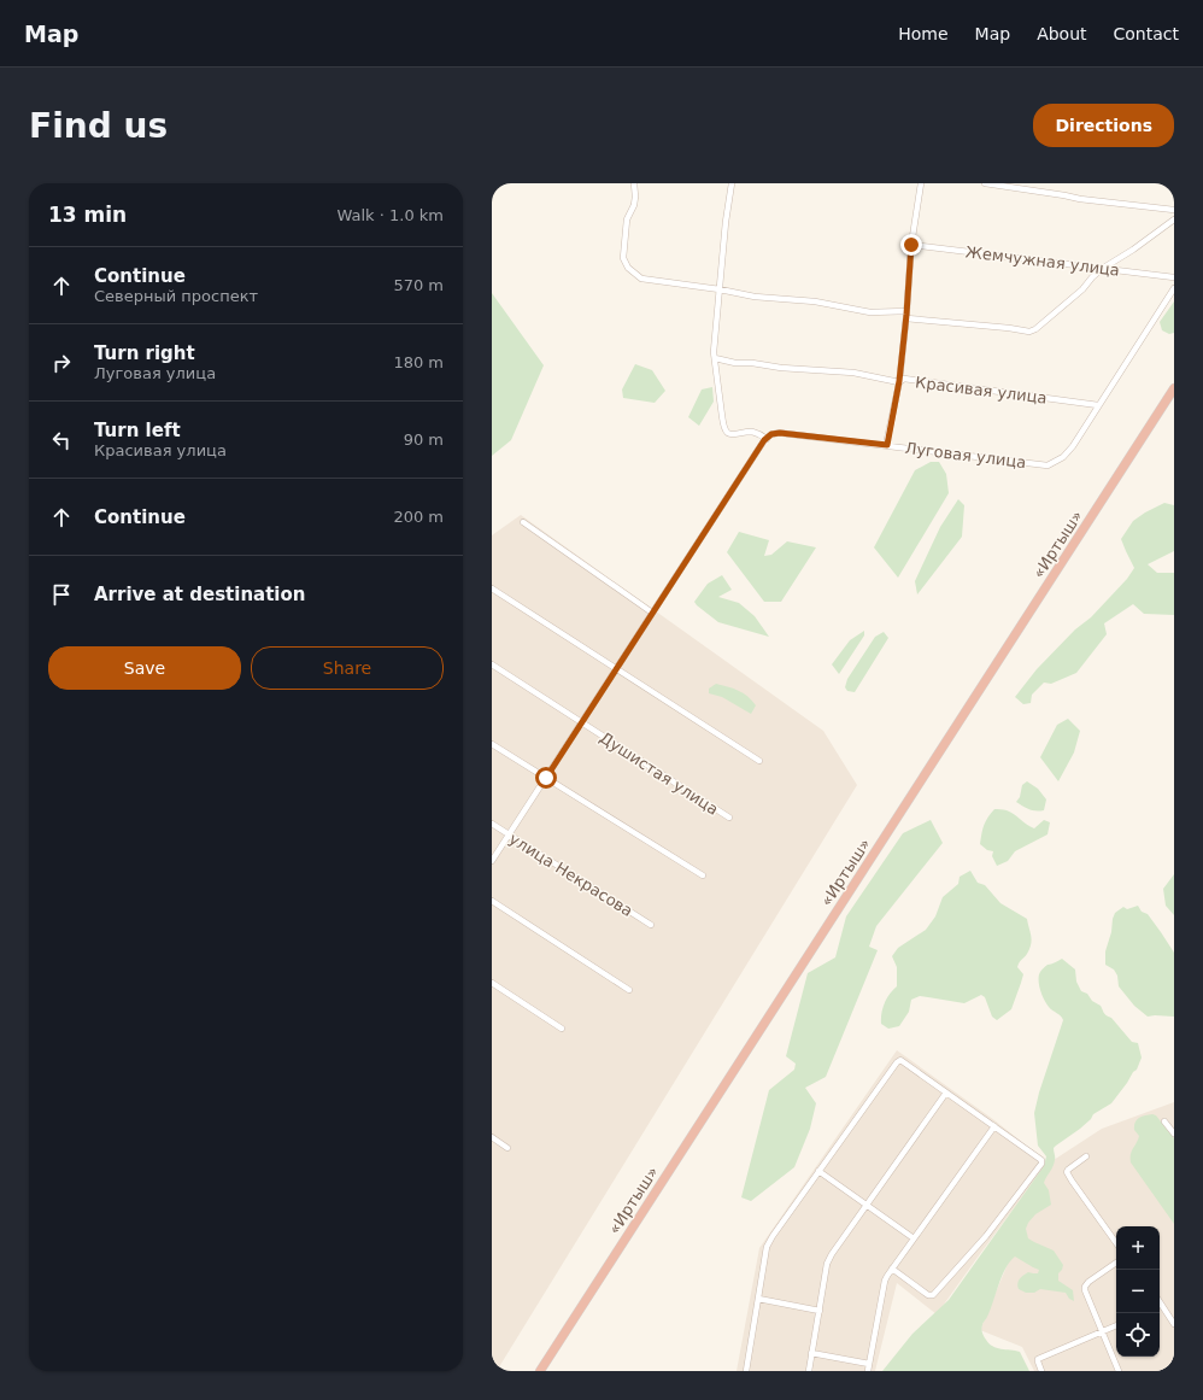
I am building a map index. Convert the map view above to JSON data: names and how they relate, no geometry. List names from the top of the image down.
{
  "streets": {
    "highway": ["«Иртыш»"],
    "street": [
      "Жемчужная улица",
      "Красивая улица",
      "Луговая улица",
      "Душистая улица",
      "улица Некрасова"
    ]
  },
  "crossings": [
    ["Красивая улица", "Луговая улица"]
  ],
  "page": {
    "header": "Map",
    "nav": [
      "Home",
      "Map",
      "About",
      "Contact"
    ],
    "buttons": [
      "Directions",
      ["Save", "Share"]
    ],
    "title": "Find us",
    "heading": ["13 min", "Walk · 1.0 km"],
    "list": [
      ["Continue", "Северный проспект", "570 m"],
      ["Turn right", "Луговая улица", "180 m"],
      ["Turn left", "Красивая улица", "90 m"],
      ["Continue", "200 m"],
      "Arrive at destination"
    ],
    "map_buttons": ["+", "−"]
  }
}
